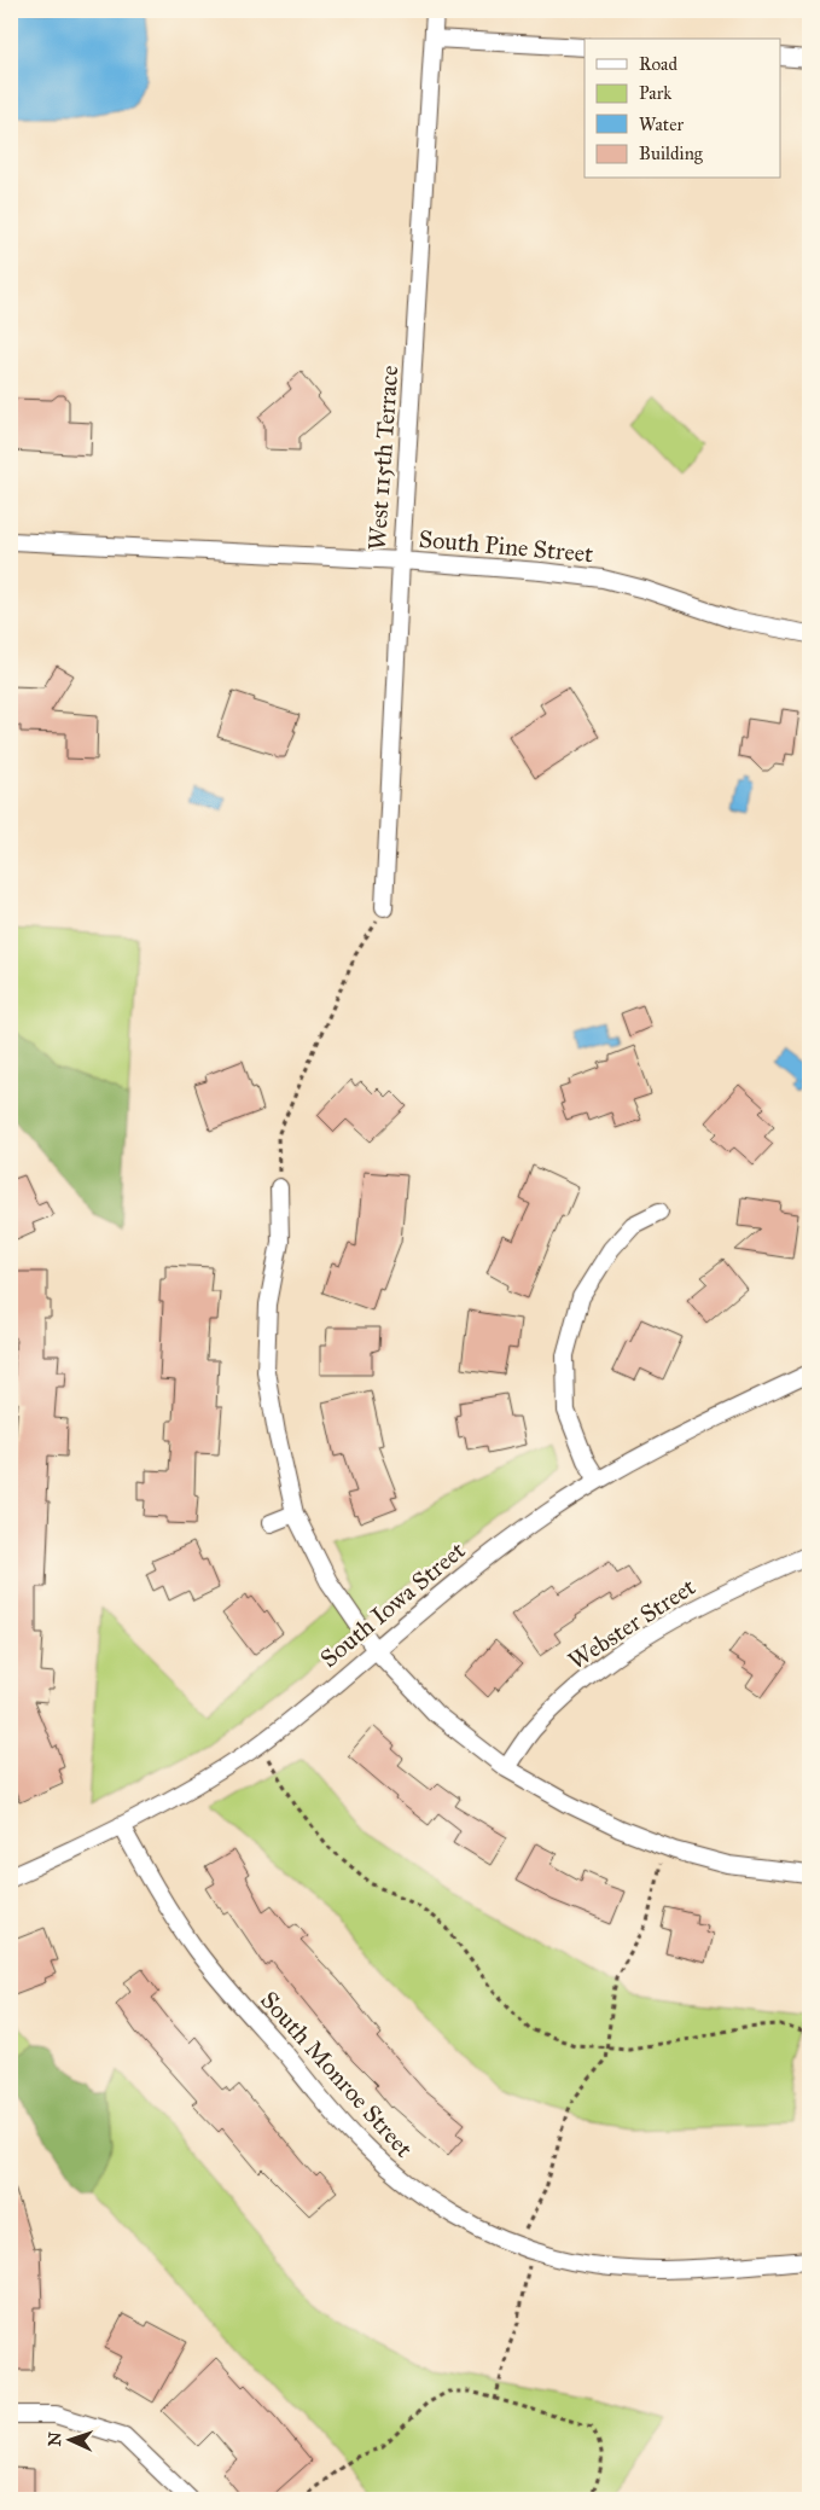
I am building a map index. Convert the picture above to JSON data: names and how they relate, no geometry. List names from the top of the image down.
{
  "streets": {
    "street": [
      "West 115th Terrace",
      "South Pine Street",
      "South Iowa Street",
      "Webster Street",
      "South Monroe Street"
    ]
  },
  "crossings": [
    ["West 115th Terrace", "South Pine Street"],
    ["South Iowa Street", "South Monroe Street"]
  ],
  "legend": [
    "Road",
    "Park",
    "Water",
    "Building"
  ],
  "north": "left"
}
